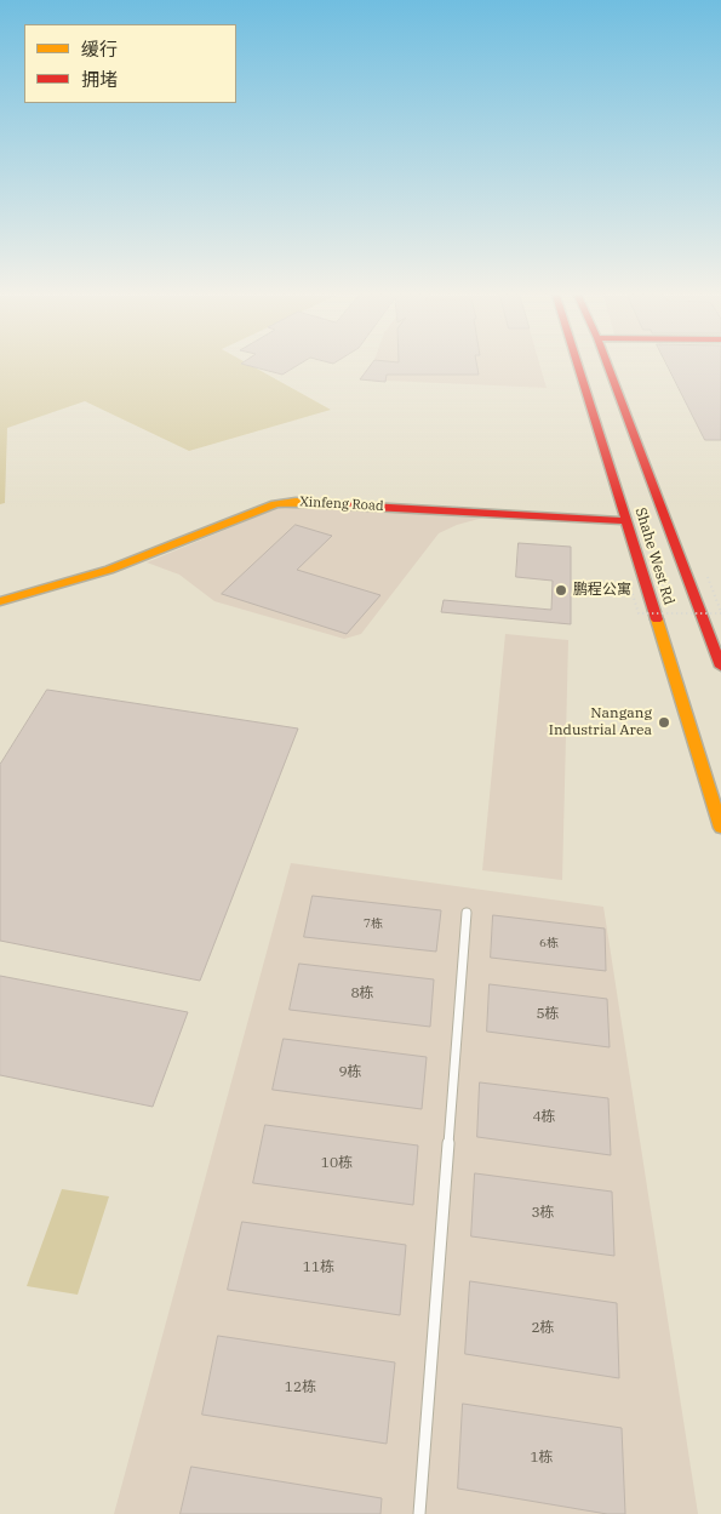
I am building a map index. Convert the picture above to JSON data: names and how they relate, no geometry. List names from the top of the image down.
{
  "streets": {
    "main road": ["Xinfeng Road", "Shahe West Rd"]
  },
  "crossings": [
    ["Xinfeng Road", "Shahe West Rd"]
  ],
  "places": ["鹏程公寓", "Nangang Industrial Area"],
  "house_numbers": [
    "7栋",
    "6栋",
    "8栋",
    "5栋",
    "9栋",
    "4栋",
    "10栋",
    "3栋",
    "11栋",
    "2栋",
    "12栋",
    "1栋"
  ],
  "legend": ["缓行", "拥堵"]
}
